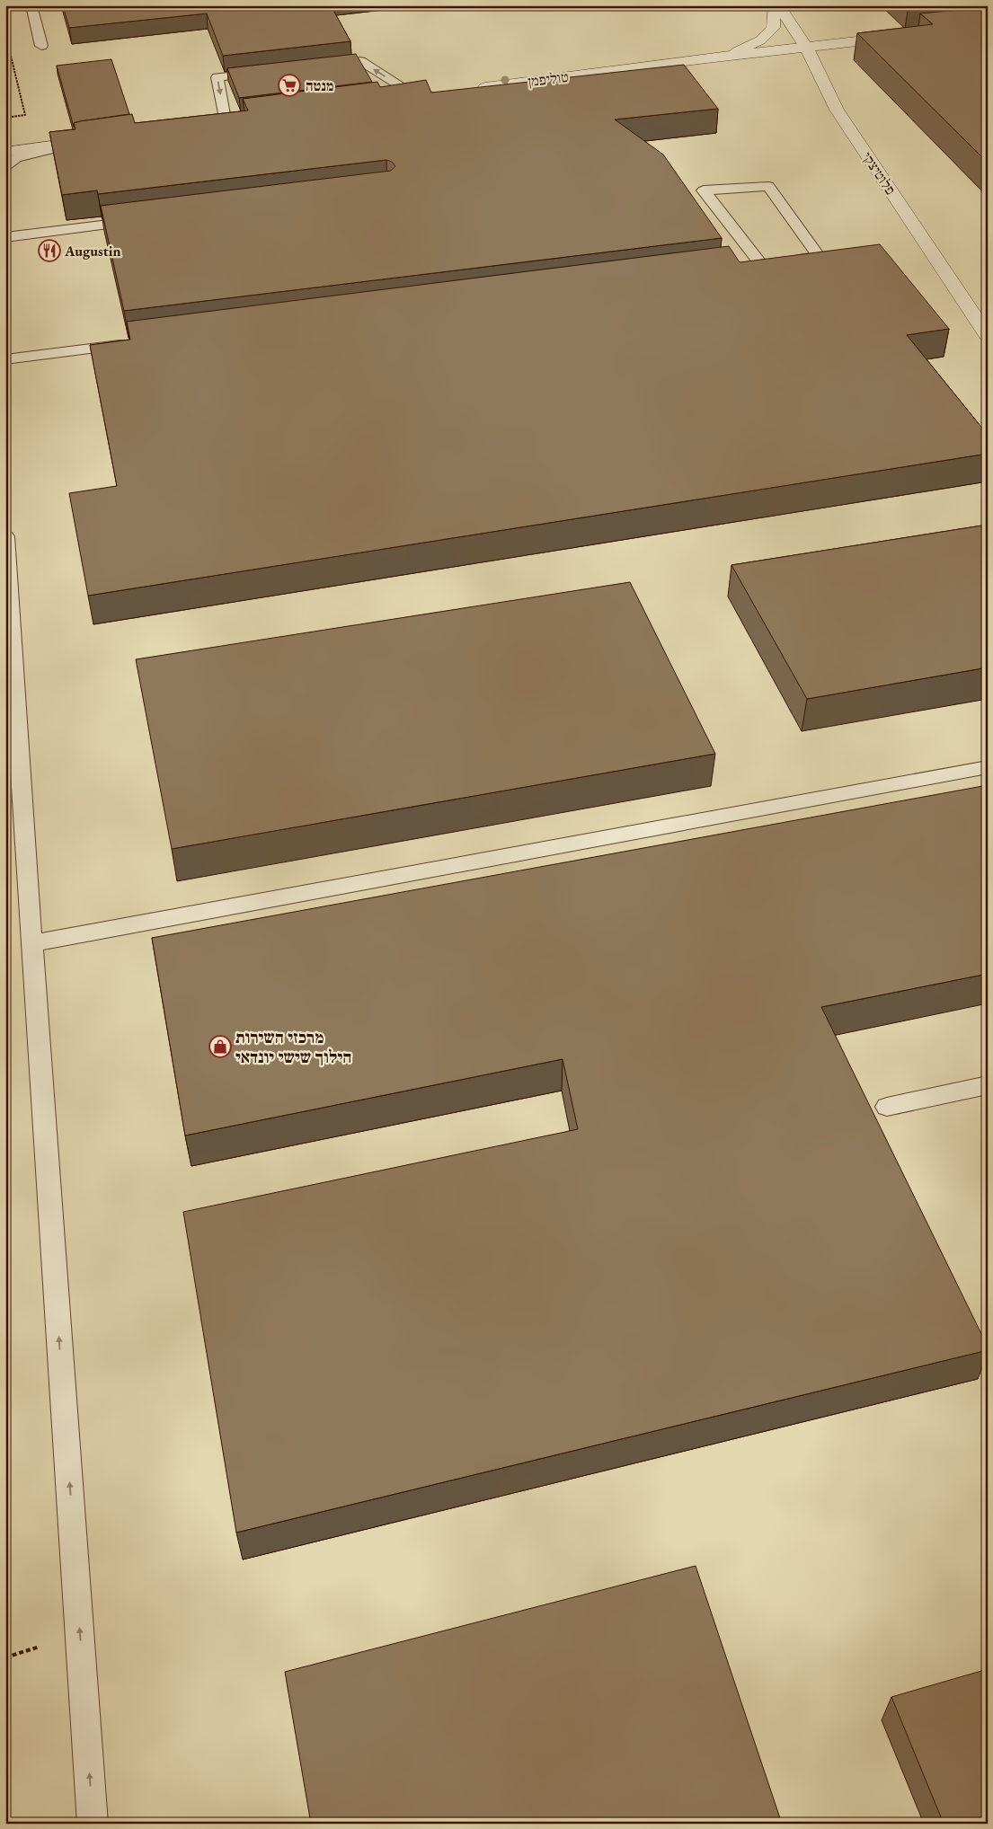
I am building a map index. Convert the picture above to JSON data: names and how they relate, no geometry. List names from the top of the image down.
{
  "streets": {
    "street": ["טוליפמן", "פלוטיצקי"]
  },
  "crossings": [
    ["טוליפמן", "פלוטיצקי"]
  ],
  "places": {
    "supermarket": ["מנטה"],
    "restaurant": ["Augustin"],
    "shop": ["מרכזי השירות הילוך שישי יונדאי"]
  }
}
